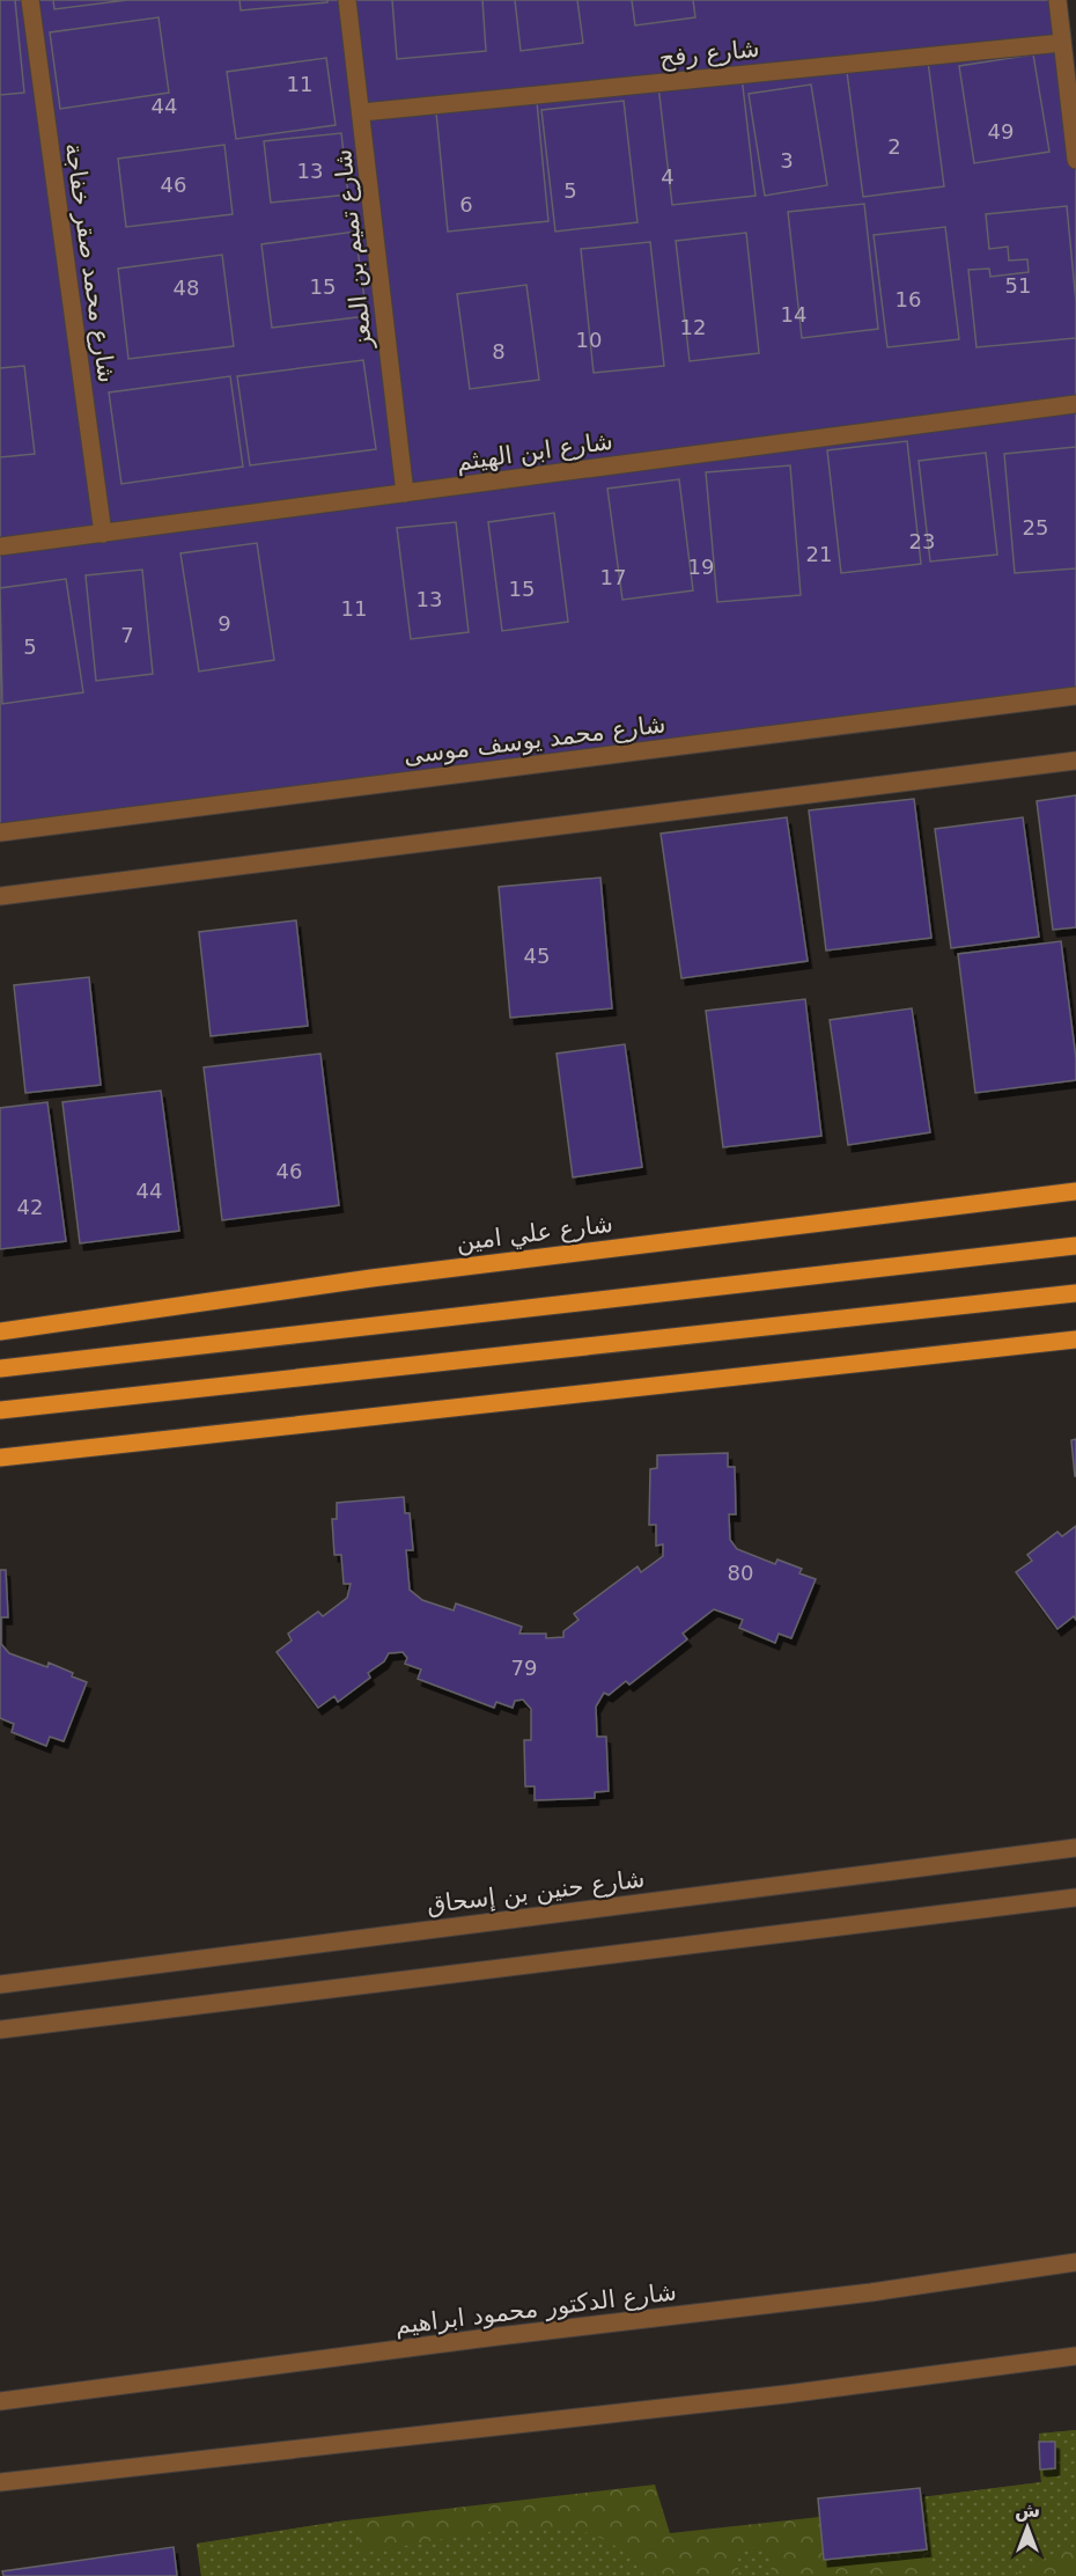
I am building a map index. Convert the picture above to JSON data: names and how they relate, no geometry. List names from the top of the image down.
{
  "streets": {
    "main road": ["شارع علي امين"],
    "street": [
      "شارع رفح",
      "شارع تميم بن المعز",
      "شارع محمد صقر خفاجة",
      "شارع ابن الهيثم",
      "شارع محمد يوسف موسى",
      "شارع حنين بن إسحاق",
      "شارع الدكتور محمود ابراهيم"
    ]
  },
  "crossings": [
    ["شارع رفح", "شارع تميم بن المعز"],
    ["شارع تميم بن المعز", "شارع ابن الهيثم"],
    ["شارع محمد صقر خفاجة", "شارع ابن الهيثم"]
  ],
  "house_numbers": [
    "11",
    "44",
    "49",
    "2",
    "3",
    "13",
    "4",
    "46",
    "5",
    "6",
    "51",
    "15",
    "48",
    "16",
    "14",
    "12",
    "10",
    "8",
    "25",
    "23",
    "21",
    "19",
    "17",
    "15",
    "13",
    "11",
    "9",
    "7",
    "5",
    "45",
    "46",
    "44",
    "42",
    "80",
    "79"
  ],
  "north": "top"
}
